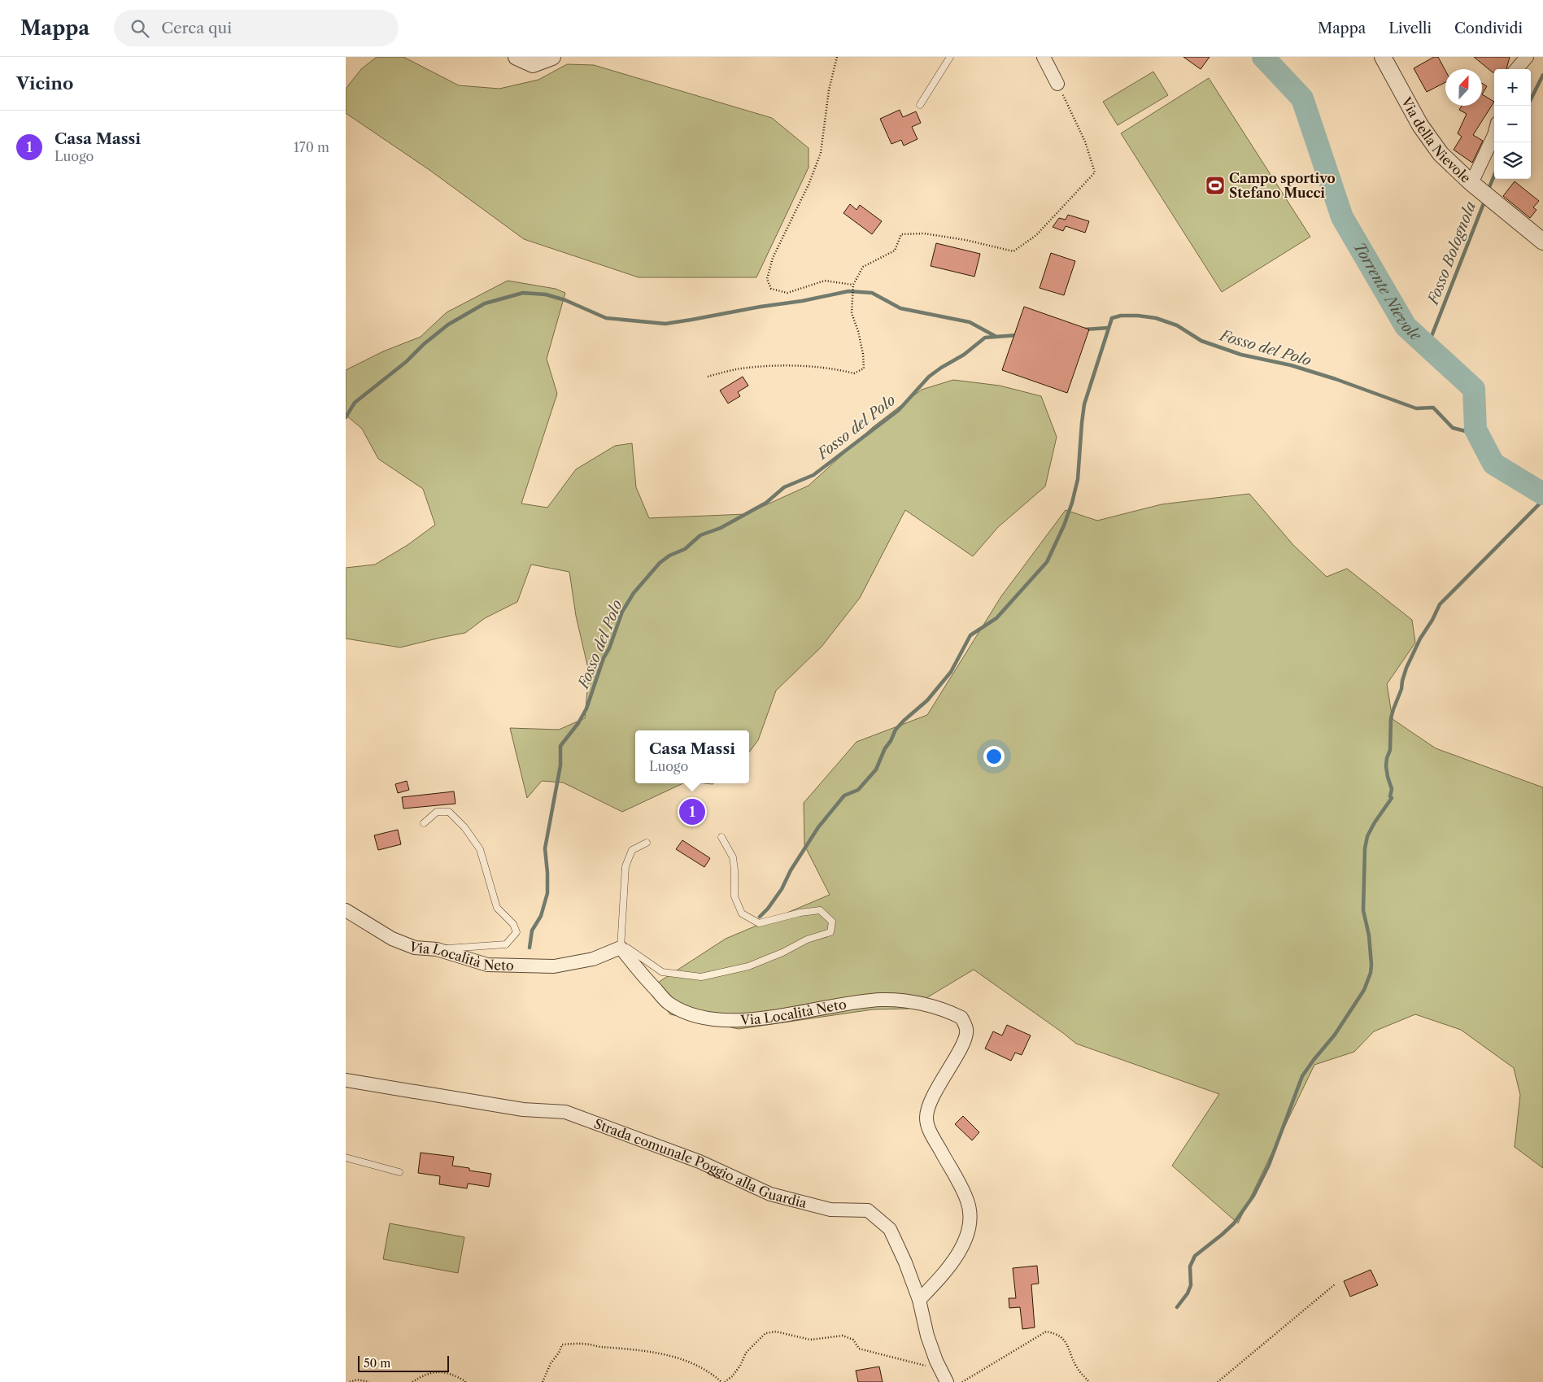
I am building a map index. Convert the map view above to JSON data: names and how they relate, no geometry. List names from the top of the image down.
{
  "streets": {
    "street": ["Via della Nievole", "Via Località Neto", "Strada comunale Poggio alla Guardia"]
  },
  "crossings": [
    ["Via Località Neto", "Strada comunale Poggio alla Guardia"]
  ],
  "water": ["Fosso Bolognola", "Torrente Nievole", "Fosso del Polo"],
  "places": {
    "sports": ["Campo sportivo Stefano Mucci"]
  },
  "scale_bar": "50 m",
  "north": "top",
  "page": {
    "header": "Mappa",
    "search": "Cerca qui",
    "nav": ["Mappa", "Livelli", "Condividi"],
    "heading": "Vicino",
    "map_buttons": ["+", "−"],
    "list": [
      {
        "mark": "1",
        "name": "Casa Massi",
        "note": "Luogo",
        "value": "170 m"
      }
    ],
    "popup": ["Casa Massi", "Luogo"],
    "pins": "1",
    "scale": "50 m"
  }
}
